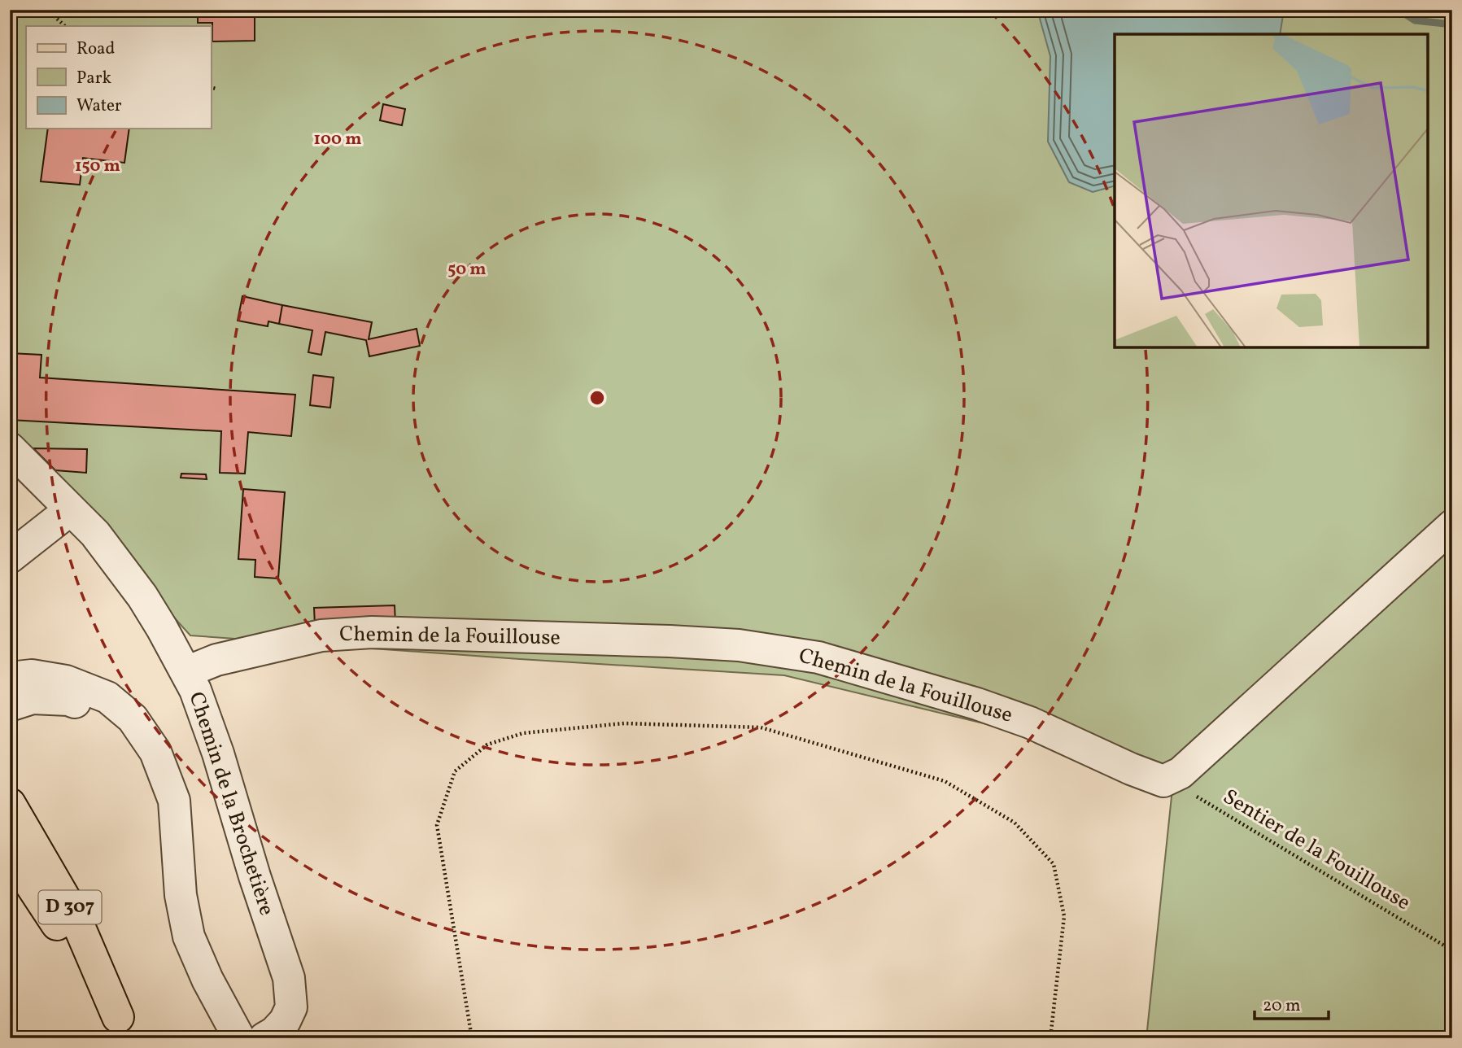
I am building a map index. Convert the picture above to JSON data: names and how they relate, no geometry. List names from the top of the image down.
{
  "streets": {
    "main road": ["D 307"],
    "street": ["Chemin de la Fouillouse", "Chemin de la Brochetière"],
    "path": ["Sentier de la Fouillouse"]
  },
  "crossings": [
    ["Chemin de la Fouillouse", "Chemin de la Brochetière"],
    ["Chemin de la Fouillouse", "Sentier de la Fouillouse"]
  ],
  "legend": ["Road", "Park", "Water"],
  "scale_bar": "20 m",
  "rings": ["100 m", "150 m", "50 m"]
}
